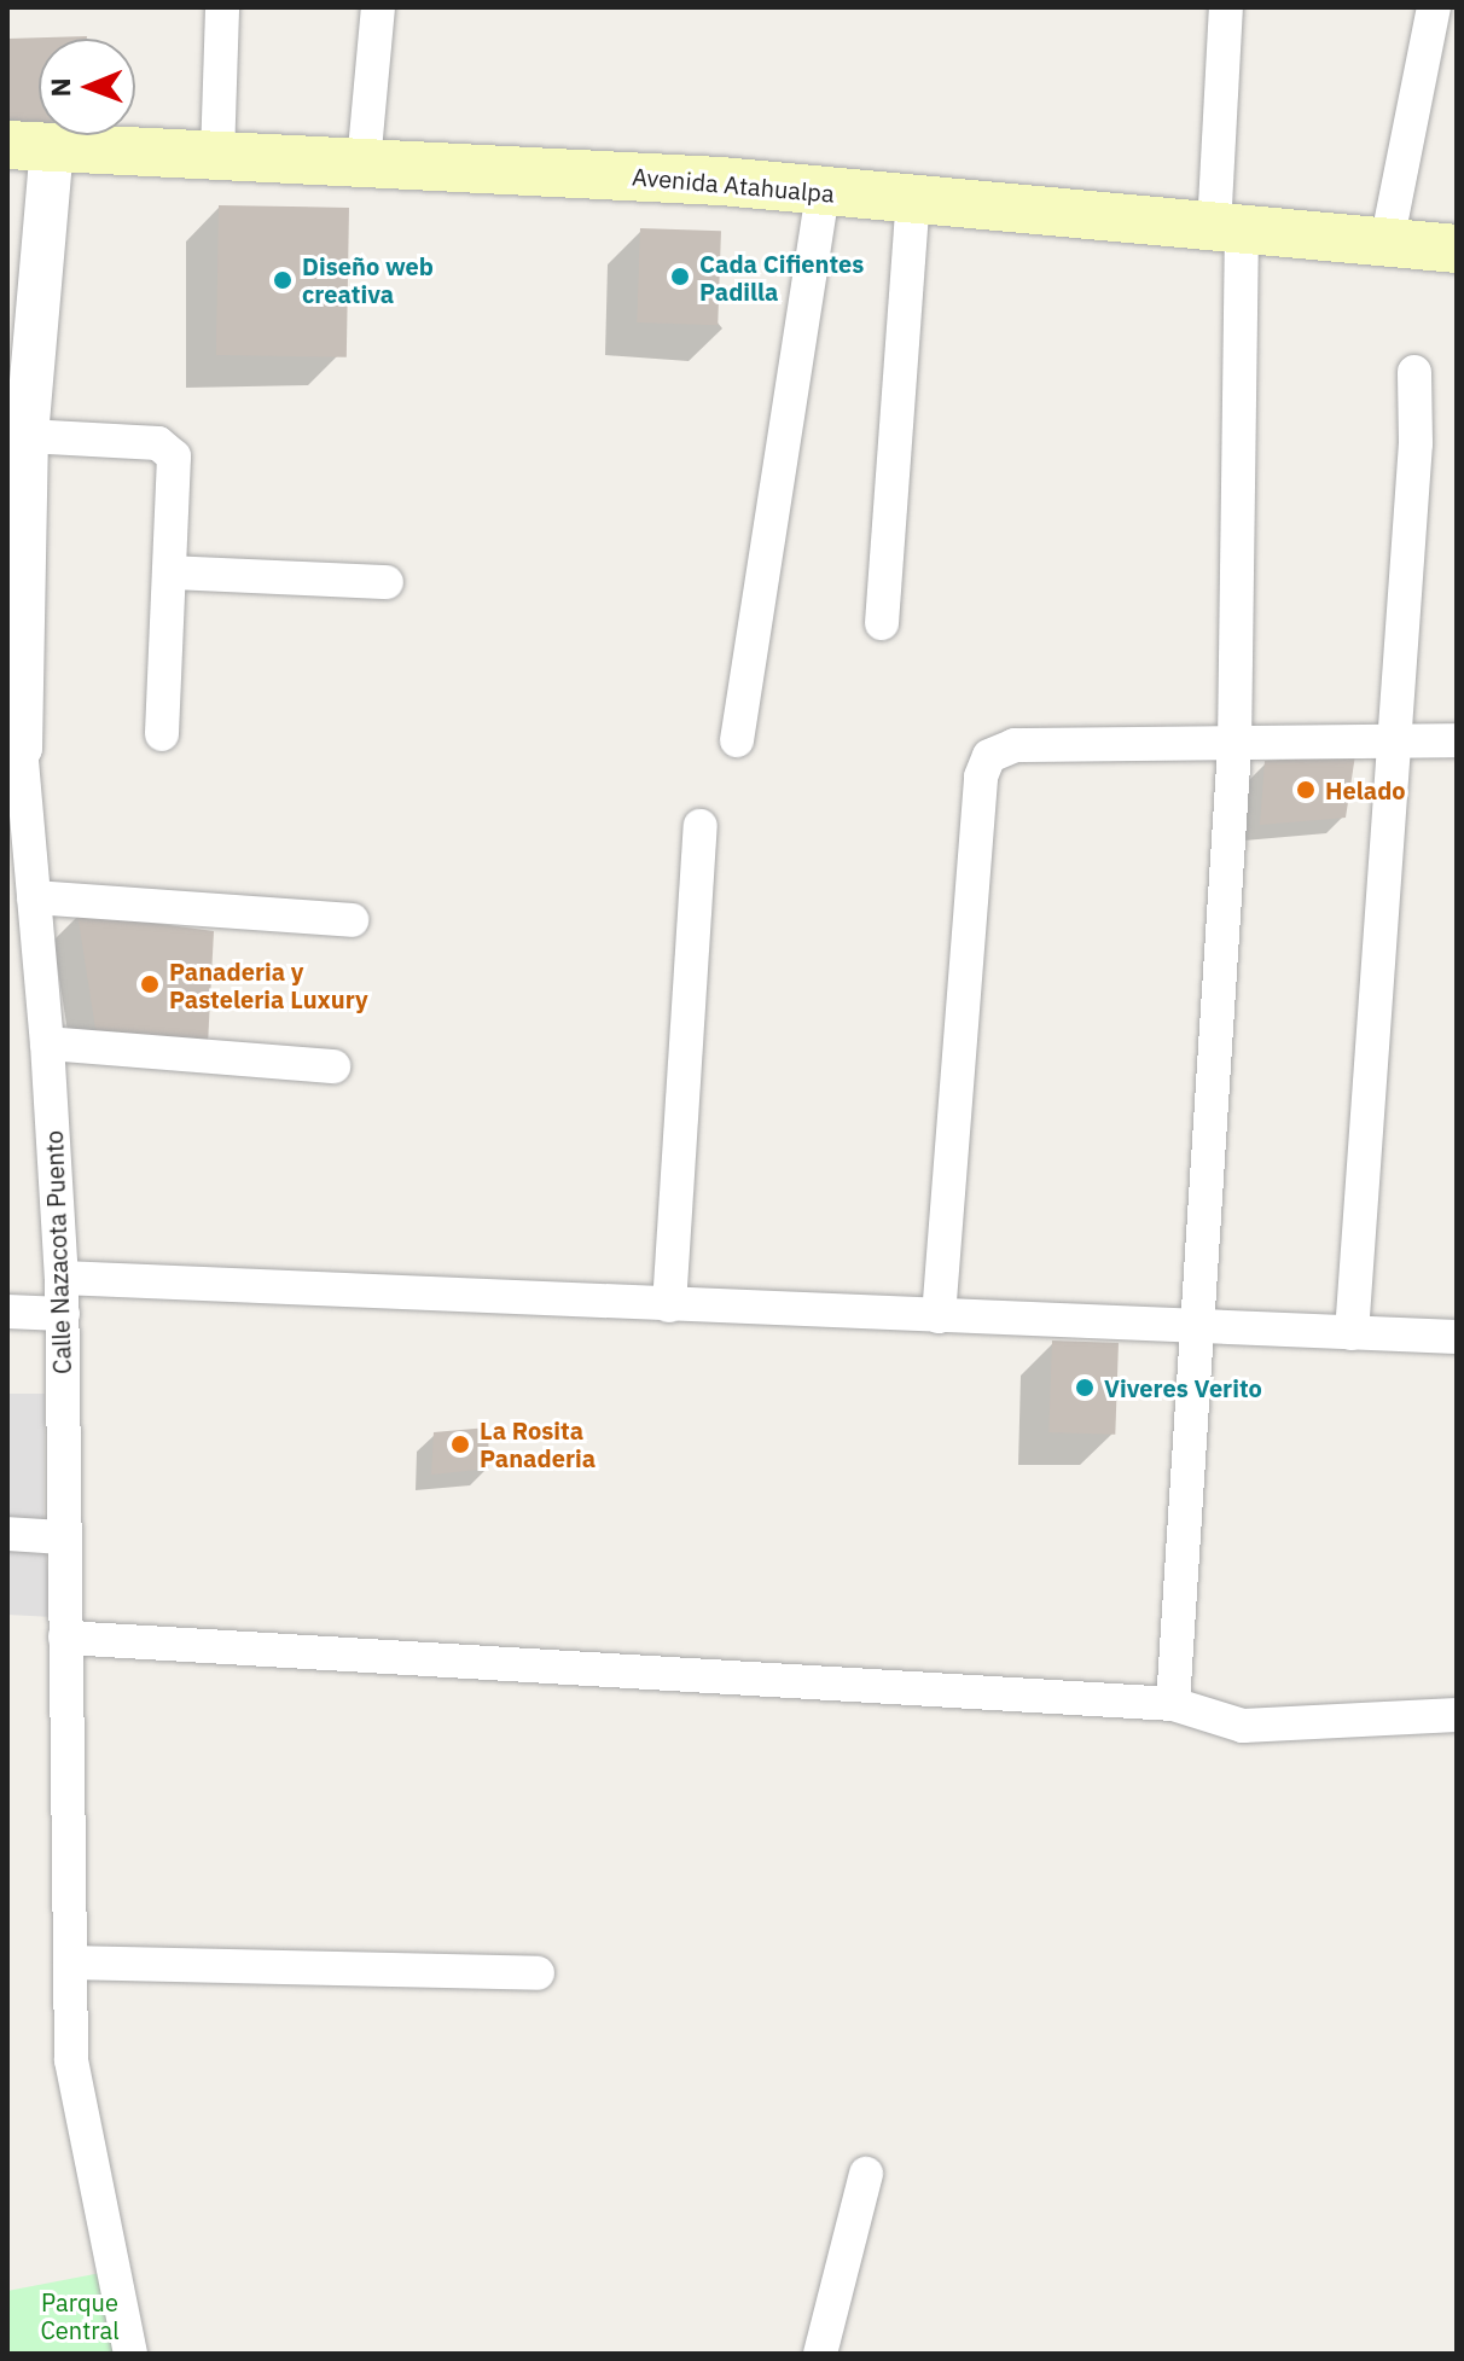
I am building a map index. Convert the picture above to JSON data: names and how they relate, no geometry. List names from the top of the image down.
{
  "streets": {
    "main road": ["Avenida Atahualpa"],
    "street": ["Calle Nazacota Puento"]
  },
  "crossings": [
    ["Avenida Atahualpa", "Calle Nazacota Puento"]
  ],
  "parks": ["Parque Central"],
  "places": [
    "Cada Cifientes Padilla",
    "Diseño web creativa",
    "Helado",
    "Panaderia y Pasteleria Luxury",
    "Viveres Verito",
    "La Rosita Panaderia"
  ],
  "north": "left"
}
